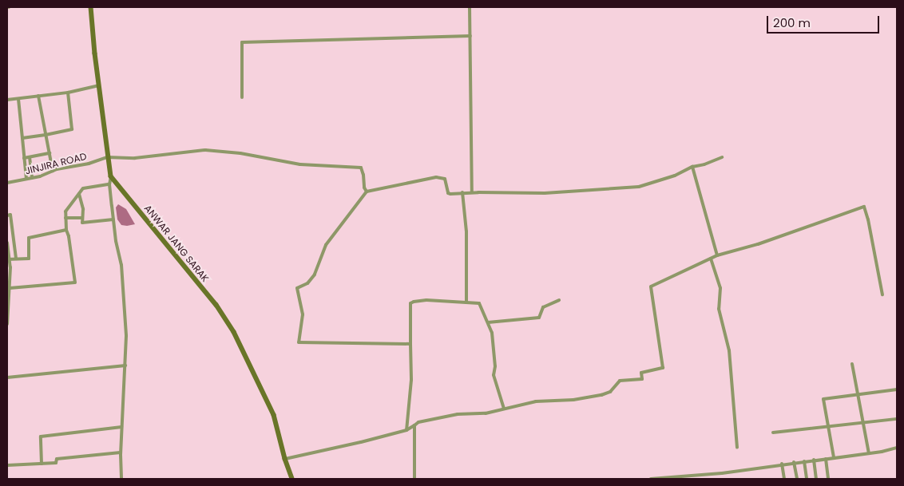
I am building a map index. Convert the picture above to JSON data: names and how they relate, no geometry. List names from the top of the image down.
{
  "streets": {
    "main road": ["ANWAR JANG SARAK"],
    "street": ["JINJIRA ROAD"]
  },
  "crossings": [
    ["JINJIRA ROAD", "ANWAR JANG SARAK"]
  ],
  "scale_bar": "200 m"
}
